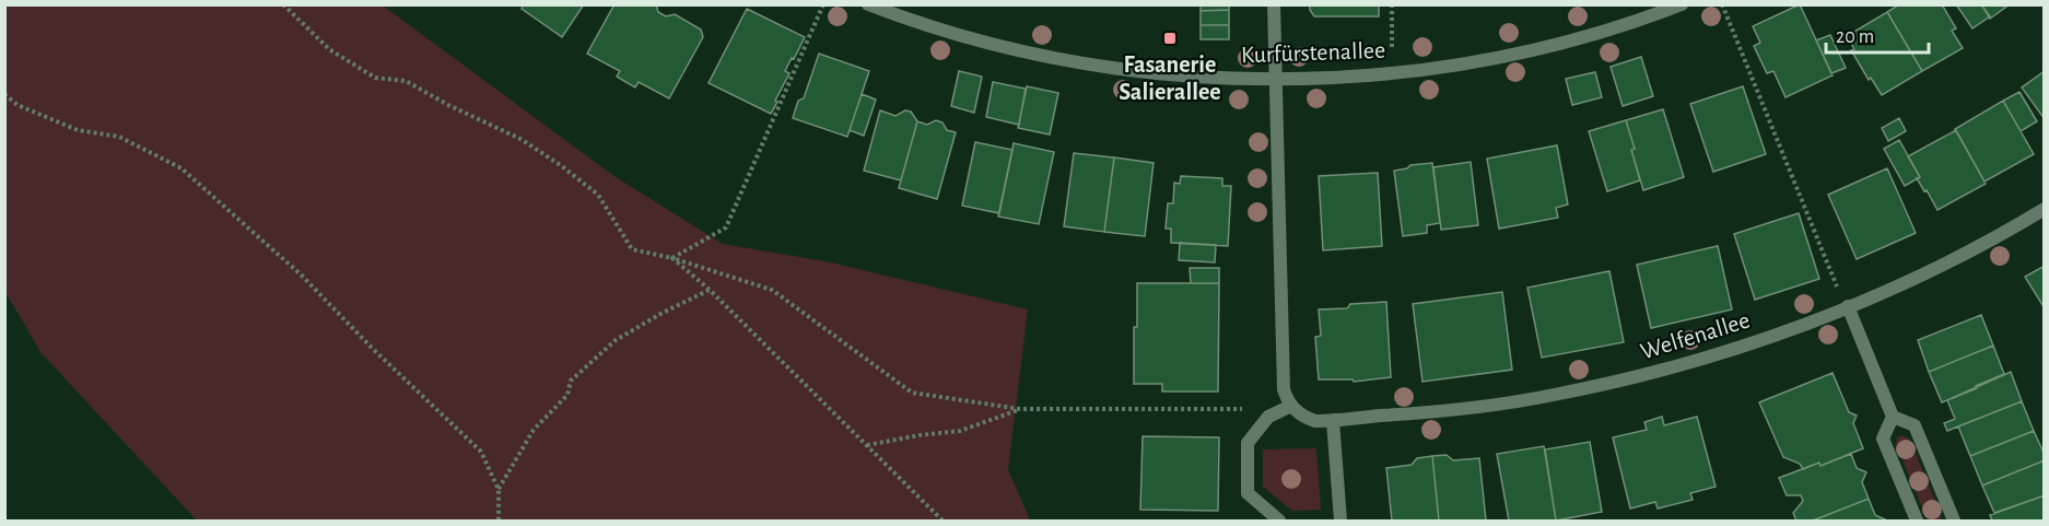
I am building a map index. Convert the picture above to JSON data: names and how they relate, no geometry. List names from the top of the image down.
{
  "streets": {
    "street": ["Kurfürstenallee", "Welfenallee"]
  },
  "places": {
    "transit": ["Fasanerie Salierallee"]
  },
  "scale_bar": "20 m"
}
